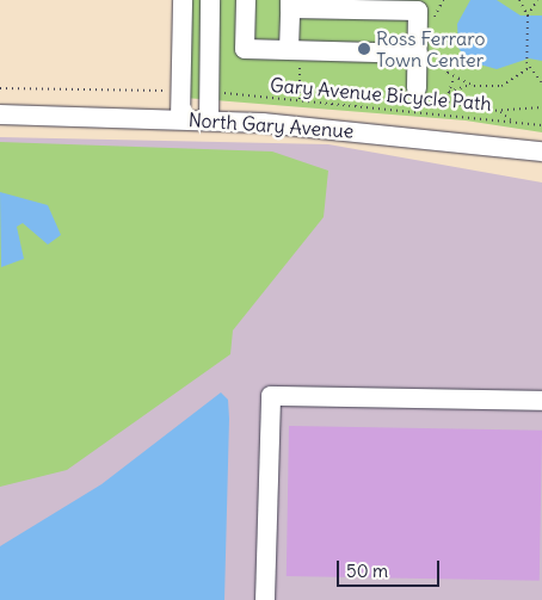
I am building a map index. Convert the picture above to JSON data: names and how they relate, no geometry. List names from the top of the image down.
{
  "streets": {
    "street": ["North Gary Avenue"],
    "path": ["Gary Avenue Bicycle Path"]
  },
  "places": ["Ross Ferraro Town Center"],
  "scale_bar": "50 m"
}
